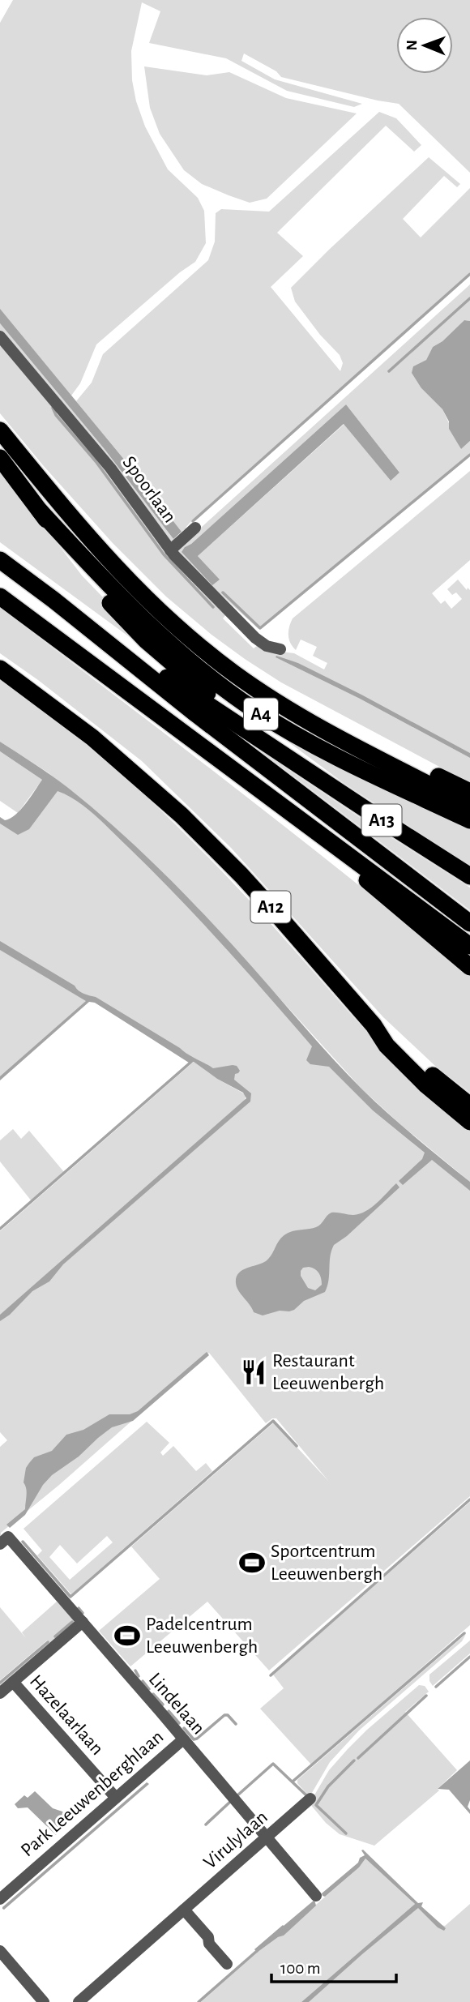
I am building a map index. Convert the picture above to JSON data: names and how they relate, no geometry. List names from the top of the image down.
{
  "streets": {
    "highway": ["A4", "A13", "A12"],
    "street": [
      "Spoorlaan",
      "Lindelaan",
      "Hazelaarlaan",
      "Park Leeuwenberghlaan",
      "Virulylaan"
    ]
  },
  "crossings": [
    ["A4", "A13"],
    ["Lindelaan", "Park Leeuwenberghlaan"],
    ["Lindelaan", "Virulylaan"],
    ["Hazelaarlaan", "Park Leeuwenberghlaan"]
  ],
  "places": {
    "restaurant": ["Restaurant Leeuwenbergh"],
    "sports": ["Sportcentrum Leeuwenbergh", "Padelcentrum Leeuwenbergh"]
  },
  "scale_bar": "100 m",
  "north": "left"
}
